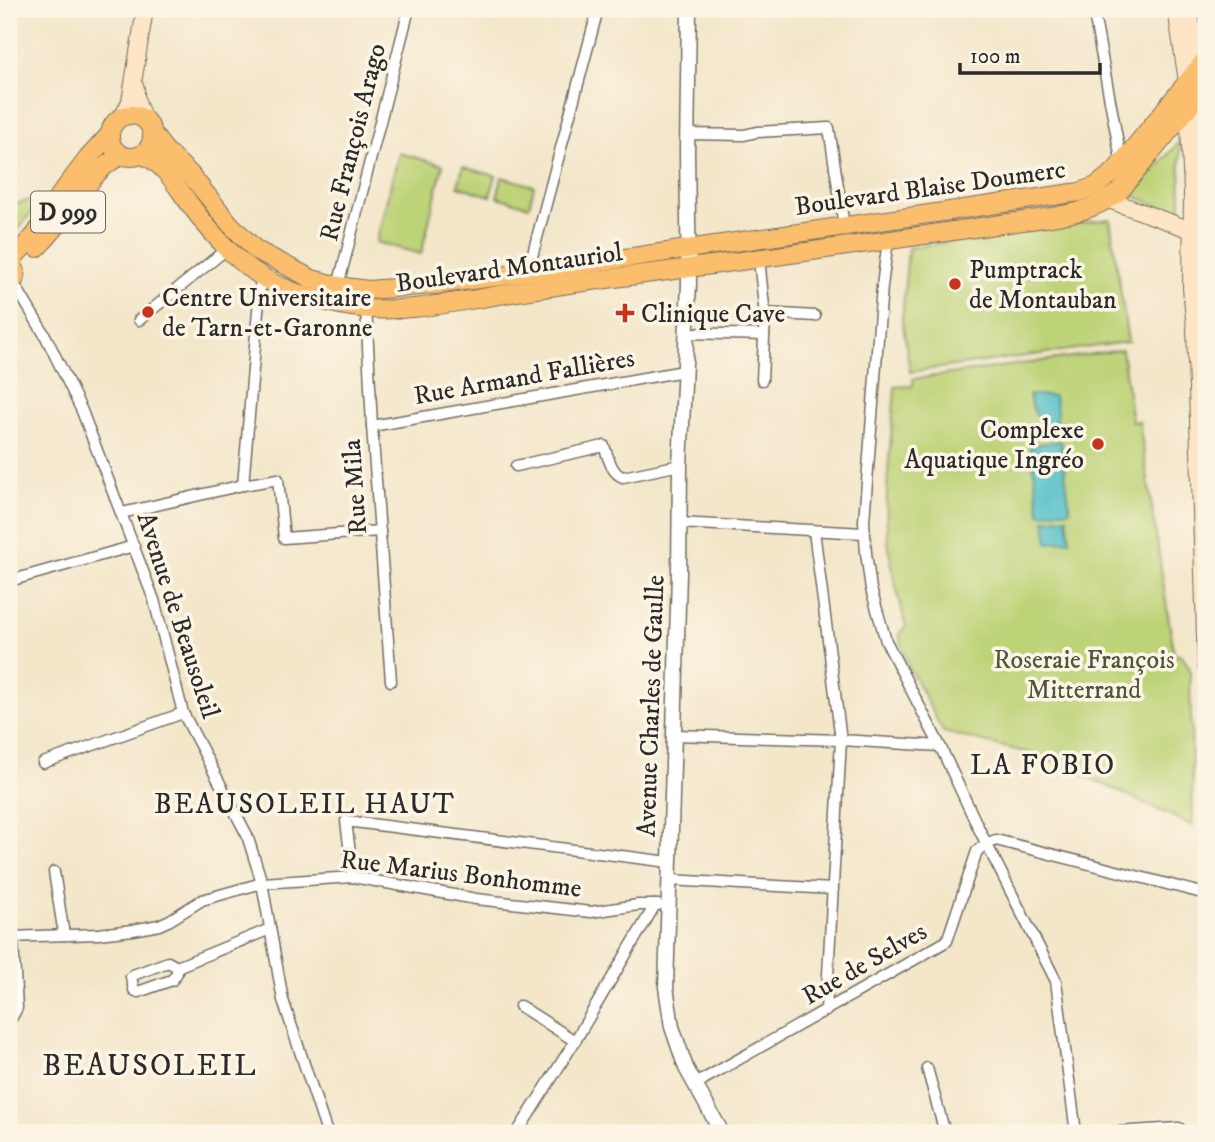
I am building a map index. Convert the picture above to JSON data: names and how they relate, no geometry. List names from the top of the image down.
{
  "streets": {
    "main road": ["Boulevard Blaise Doumerc", "D 999", "Boulevard Montauriol"],
    "street": [
      "Rue François Arago",
      "Rue Armand Fallières",
      "Rue Mila",
      "Avenue de Beausoleil",
      "Avenue Charles de Gaulle",
      "Rue Marius Bonhomme",
      "Rue de Selves"
    ]
  },
  "crossings": [
    ["Rue François Arago", "Boulevard Montauriol"],
    ["Boulevard Blaise Doumerc", "Boulevard Montauriol"],
    ["Boulevard Blaise Doumerc", "Avenue Charles de Gaulle"],
    ["D 999", "Boulevard Montauriol"],
    ["D 999", "Avenue de Beausoleil"],
    ["Boulevard Montauriol", "Rue Mila"],
    ["Boulevard Montauriol", "Avenue Charles de Gaulle"],
    ["Rue Armand Fallières", "Rue Mila"],
    ["Rue Armand Fallières", "Avenue Charles de Gaulle"],
    ["Avenue de Beausoleil", "Rue Marius Bonhomme"],
    ["Avenue Charles de Gaulle", "Rue Marius Bonhomme"],
    ["Avenue Charles de Gaulle", "Rue de Selves"]
  ],
  "districts": ["LA FOBIO", "BEAUSOLEIL HAUT", "BEAUSOLEIL"],
  "parks": ["Roseraie François Mitterrand"],
  "places": {
    "other": ["Pumptrack de Montauban", "Centre Universitaire de Tarn-et-Garonne", "Complexe Aquatique Ingréo"],
    "health": ["Clinique Cave"]
  },
  "scale_bar": "100 m"
}
